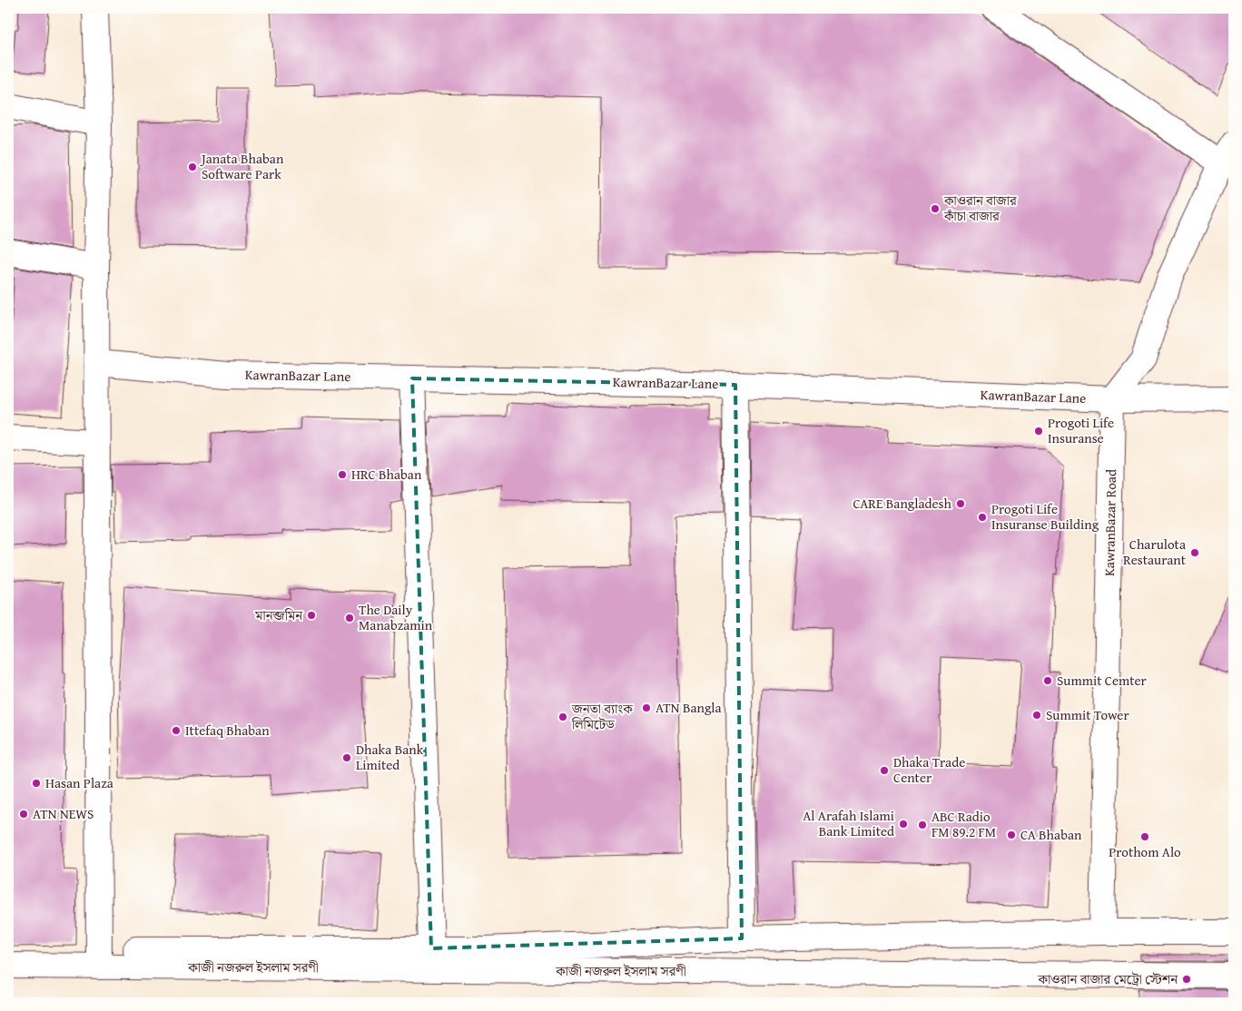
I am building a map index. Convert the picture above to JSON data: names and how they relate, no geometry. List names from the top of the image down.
{
  "streets": {
    "main road": ["KawranBazar Lane", "KawranBazar Road", "কাজী নজরুল ইসলাম সরণী"]
  },
  "crossings": [
    ["KawranBazar Lane", "KawranBazar Road"]
  ],
  "places": [
    "Janata Bhaban Software Park",
    "কাওরান বাজার কাঁচা বাজার",
    "Progoti Life Insuranse",
    "HRC Bhaban",
    "CARE Bangladesh",
    "Progoti Life Insuranse Building",
    "Charulota Restaurant",
    "মানব্জমিন",
    "The Daily Manabzamin",
    "Summit Cemter",
    "ATN Bangla",
    "Summit Tower",
    "জনতা ব্যাংক লিমিটেড",
    "Ittefaq Bhaban",
    "Dhaka Bank Limited",
    "Dhaka Trade Center",
    "Hasan Plaza",
    "ATN NEWS",
    "Al Arafah Islami Bank Limited",
    "ABC Radio FM 89.2 FM",
    "CA Bhaban",
    "Prothom Alo",
    "কাওরান বাজার মেট্রো স্টেশন"
  ]
}
